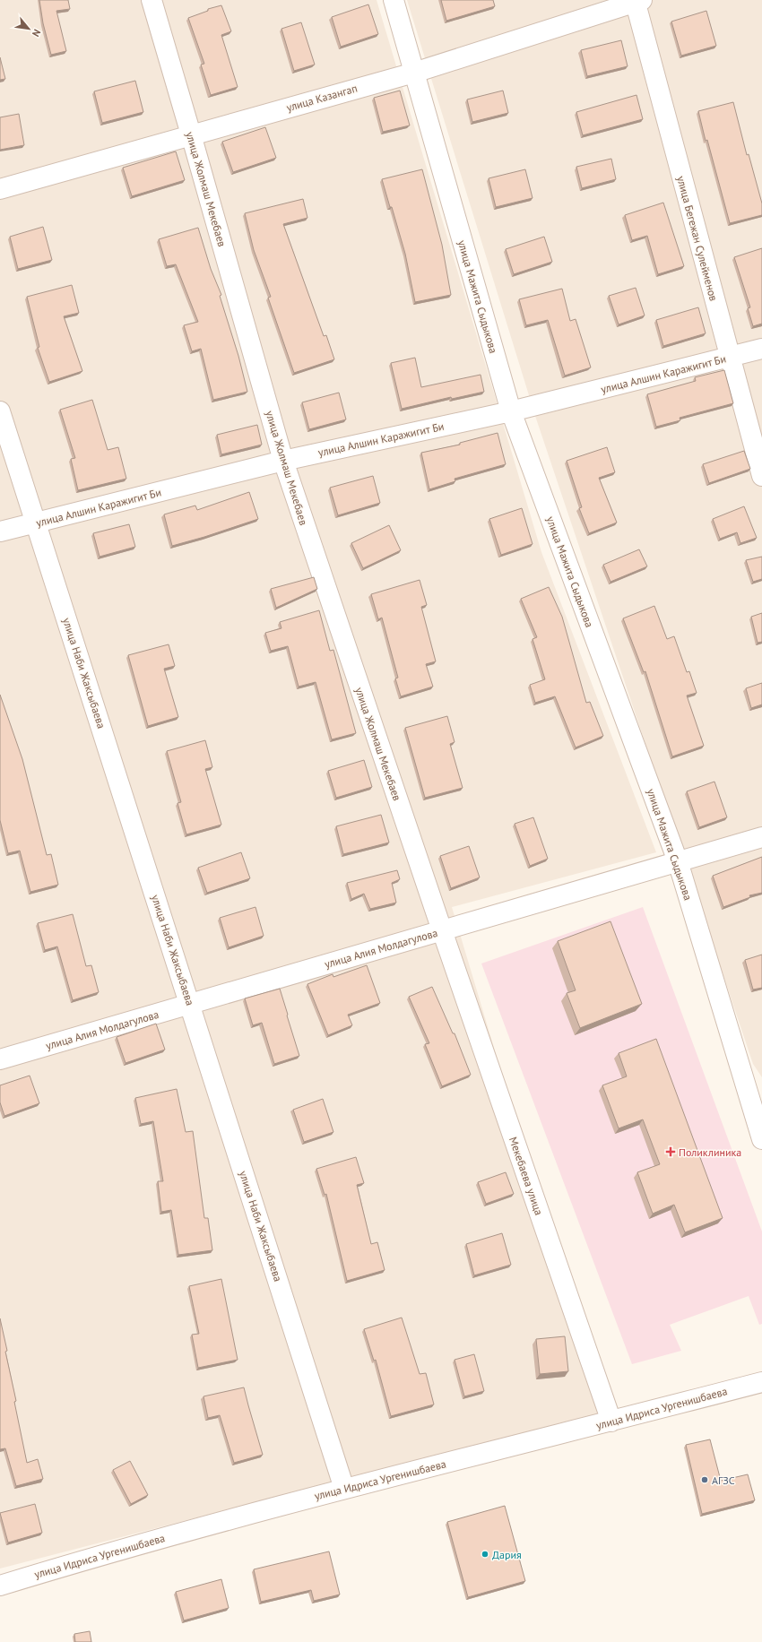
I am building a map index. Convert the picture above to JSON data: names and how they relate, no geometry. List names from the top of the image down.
{
  "streets": {
    "street": [
      "улица Казангап",
      "улица Жолмаш Мекебаев",
      "улица Бегежан Сулейменов",
      "улица Мажита Сыдыкова",
      "улица Алшин Каражигит Би",
      "улица Наби Жаксыбаева",
      "улица Алия Молдагулова",
      "Мекебаева улица",
      "улица Идриса Ургенишбаева"
    ]
  },
  "crossings": [
    ["улица Казангап", "улица Жолмаш Мекебаев"],
    ["улица Казангап", "улица Бегежан Сулейменов"],
    ["улица Казангап", "улица Мажита Сыдыкова"],
    ["улица Жолмаш Мекебаев", "улица Алшин Каражигит Би"],
    ["улица Жолмаш Мекебаев", "улица Алия Молдагулова"],
    ["улица Жолмаш Мекебаев", "Мекебаева улица"],
    ["улица Бегежан Сулейменов", "улица Алшин Каражигит Би"],
    ["улица Мажита Сыдыкова", "улица Алшин Каражигит Би"],
    ["улица Мажита Сыдыкова", "улица Алия Молдагулова"],
    ["улица Алшин Каражигит Би", "улица Наби Жаксыбаева"],
    ["улица Наби Жаксыбаева", "улица Алия Молдагулова"],
    ["улица Наби Жаксыбаева", "улица Идриса Ургенишбаева"],
    ["улица Алия Молдагулова", "Мекебаева улица"],
    ["Мекебаева улица", "улица Идриса Ургенишбаева"]
  ],
  "places": {
    "health": ["Поликлиника"],
    "other": ["АГЗС", "Дария"]
  },
  "north": "bottom right"
}
